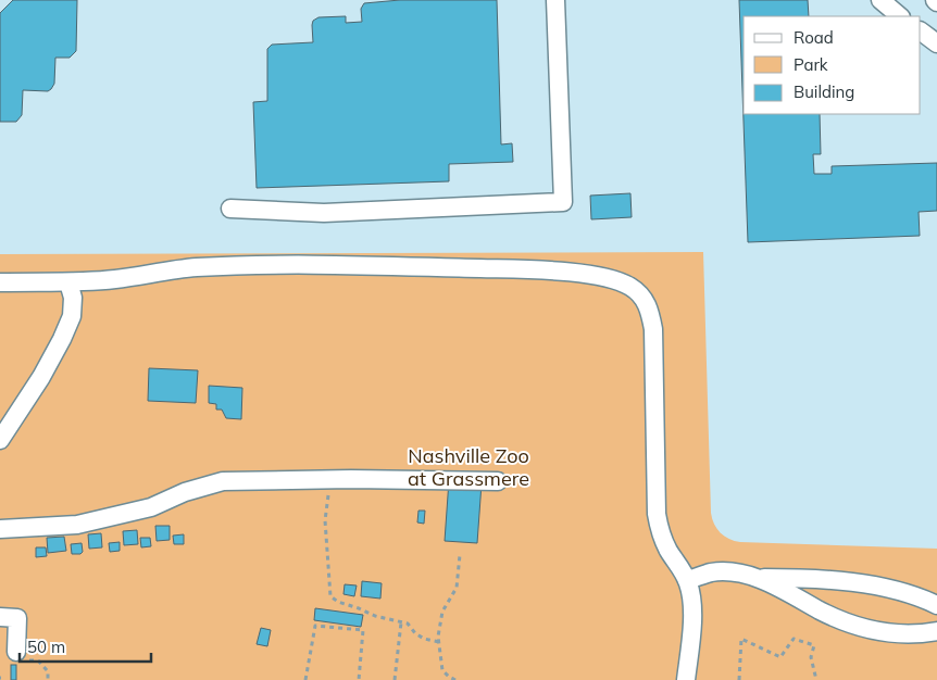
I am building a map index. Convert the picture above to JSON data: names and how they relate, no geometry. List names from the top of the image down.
{
  "parks": ["Nashville Zoo at Grassmere"],
  "legend": ["Road", "Park", "Building"],
  "scale_bar": "50 m"
}
